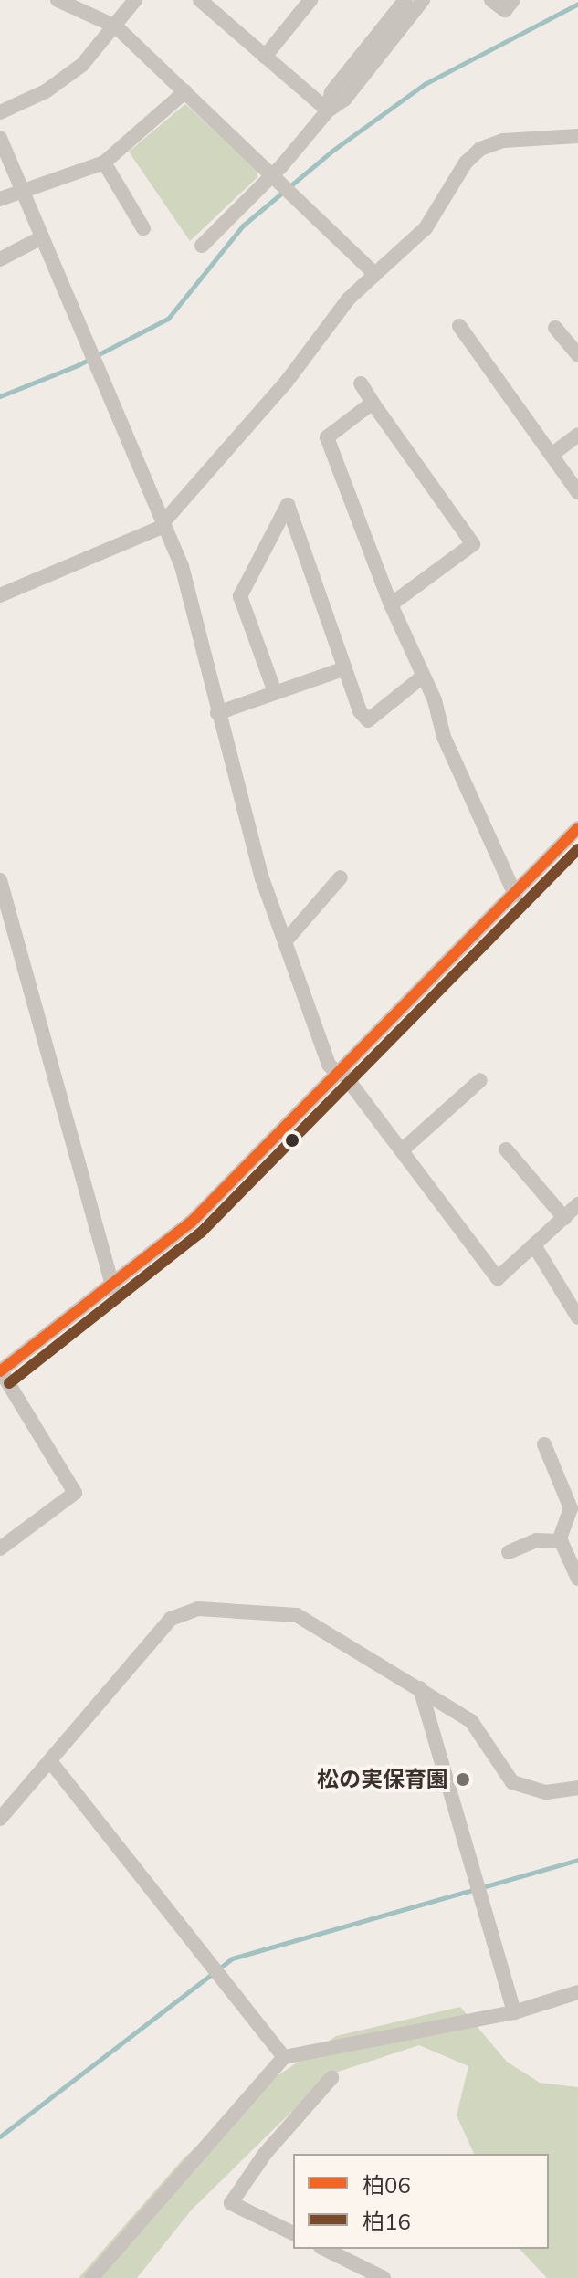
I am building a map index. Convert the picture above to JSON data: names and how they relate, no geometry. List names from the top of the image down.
{
  "places": ["松の実保育園"],
  "lines": ["transit line 柏06", "transit line 柏16"],
  "legend": ["柏06", "柏16"]
}
